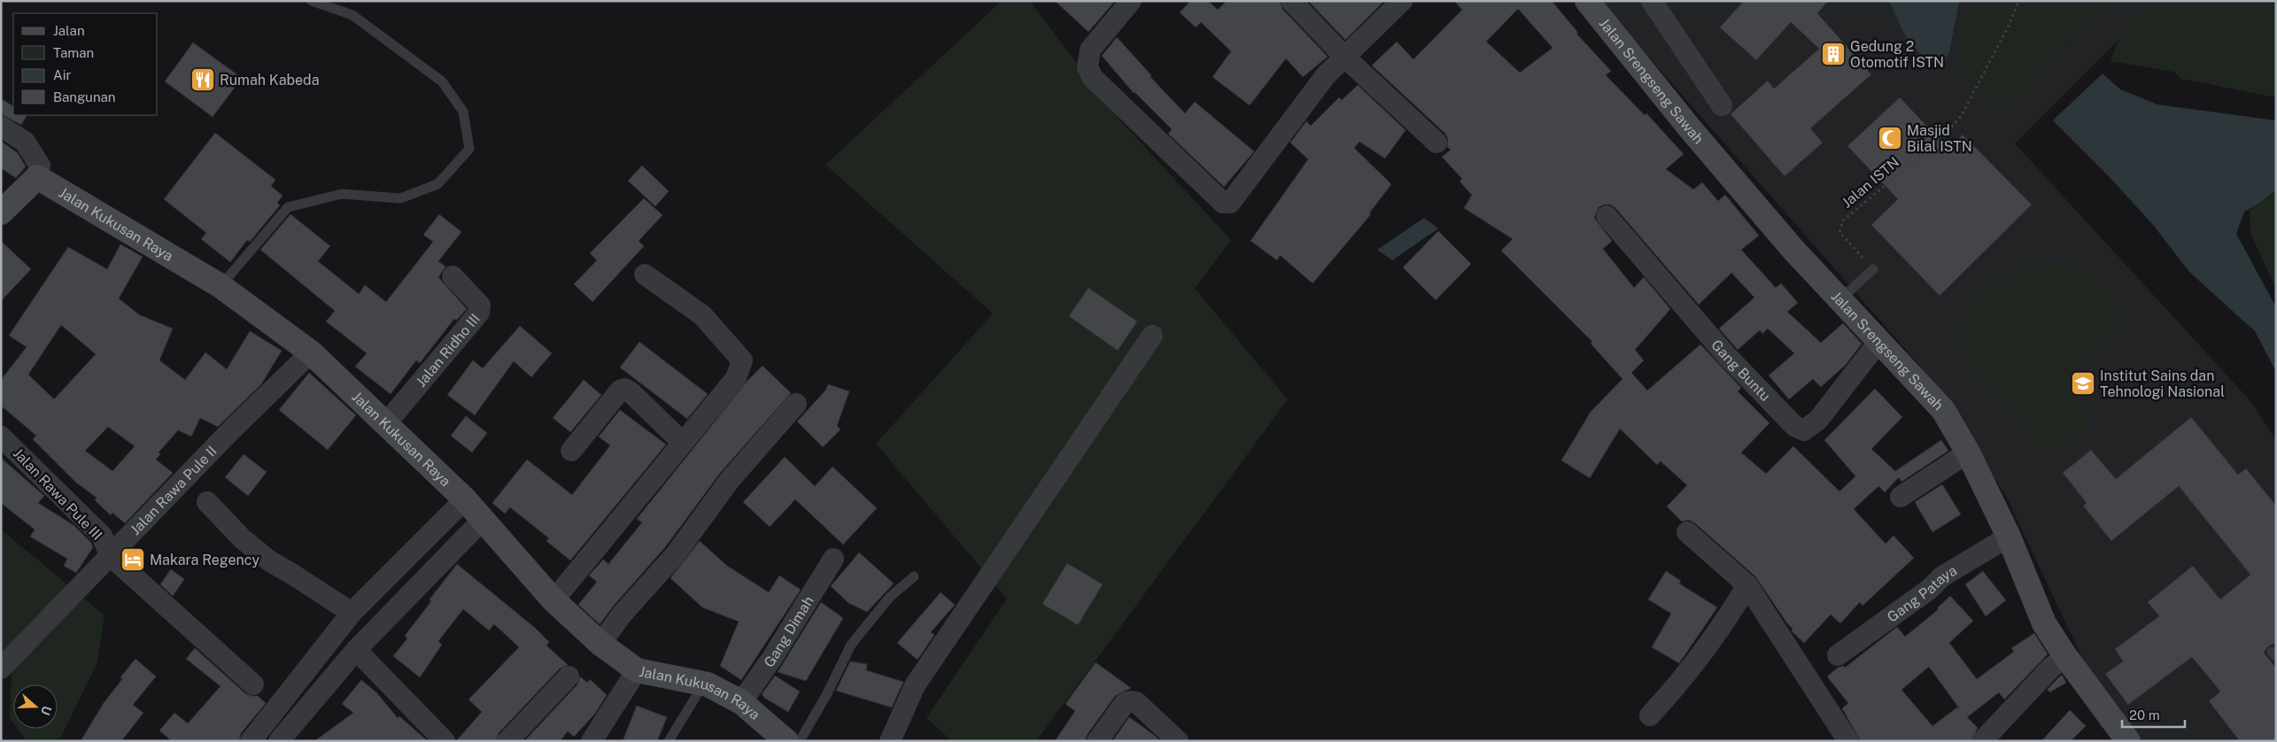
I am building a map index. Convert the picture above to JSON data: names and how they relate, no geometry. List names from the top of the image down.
{
  "streets": {
    "street": [
      "Jalan Srengseng Sawah",
      "Jalan Kukusan Raya",
      "Jalan Ridho III",
      "Gang Buntu",
      "Jalan Rawa Pule II",
      "Jalan Rawa Pule III",
      "Gang Pataya",
      "Gang Dimah"
    ],
    "path": ["Jalan ISTN"]
  },
  "crossings": [
    ["Jalan Srengseng Sawah", "Gang Buntu"],
    ["Jalan Srengseng Sawah", "Gang Pataya"],
    ["Jalan Kukusan Raya", "Jalan Ridho III"],
    ["Jalan Kukusan Raya", "Jalan Rawa Pule II"],
    ["Jalan Kukusan Raya", "Gang Dimah"],
    ["Jalan Rawa Pule II", "Jalan Rawa Pule III"]
  ],
  "places": {
    "building": ["Gedung 2 Otomotif ISTN"],
    "restaurant": ["Rumah Kabeda"],
    "mosque": ["Masjid Bilal ISTN"],
    "school or university": ["Institut Sains dan Tehnologi Nasional"],
    "hotel": ["Makara Regency"]
  },
  "legend": [
    "Jalan",
    "Taman",
    "Air",
    "Bangunan"
  ],
  "scale_bar": "20 m",
  "north": "right"
}
